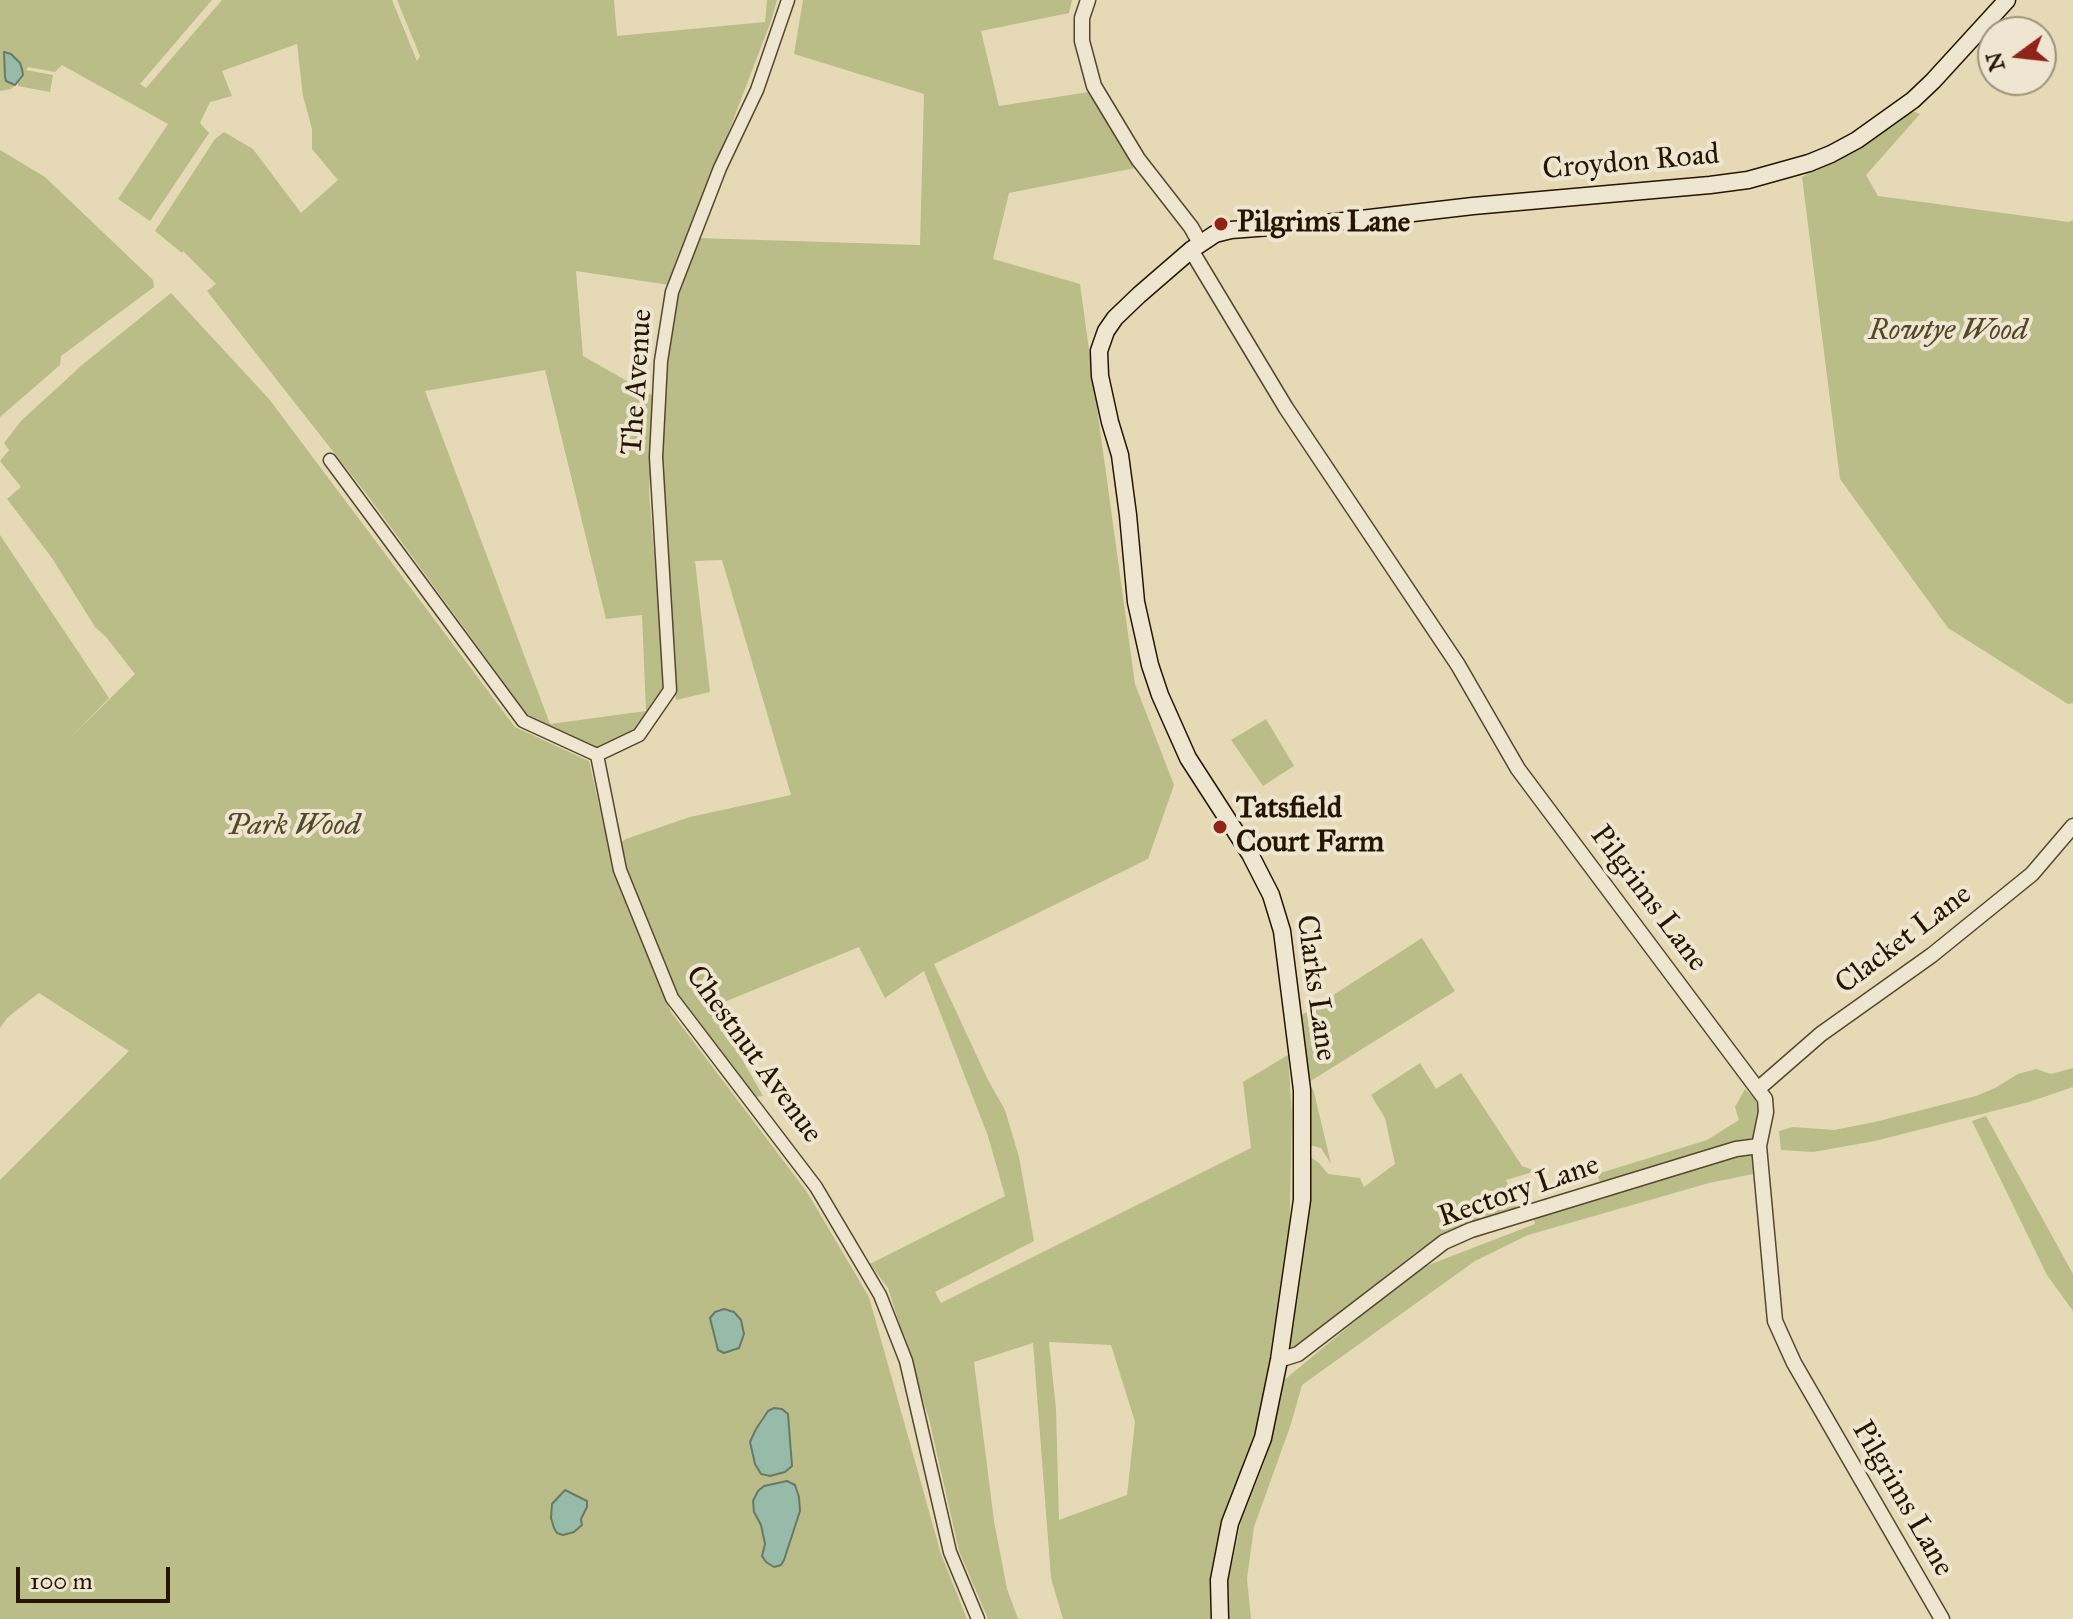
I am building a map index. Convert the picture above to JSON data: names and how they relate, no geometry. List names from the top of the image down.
{
  "streets": {
    "main road": ["Croydon Road", "Clarks Lane"],
    "street": [
      "The Avenue",
      "Pilgrims Lane",
      "Clacket Lane",
      "Chestnut Avenue",
      "Rectory Lane"
    ]
  },
  "crossings": [
    ["Croydon Road", "Pilgrims Lane"],
    ["Croydon Road", "Clarks Lane"],
    ["The Avenue", "Chestnut Avenue"],
    ["Pilgrims Lane", "Clacket Lane"],
    ["Pilgrims Lane", "Clarks Lane"],
    ["Pilgrims Lane", "Rectory Lane"],
    ["Clarks Lane", "Rectory Lane"]
  ],
  "parks": ["Rowtye Wood", "Park Wood"],
  "places": ["Pilgrims Lane", "Tatsfield Court Farm"],
  "scale_bar": "100 m",
  "north": "left"
}
